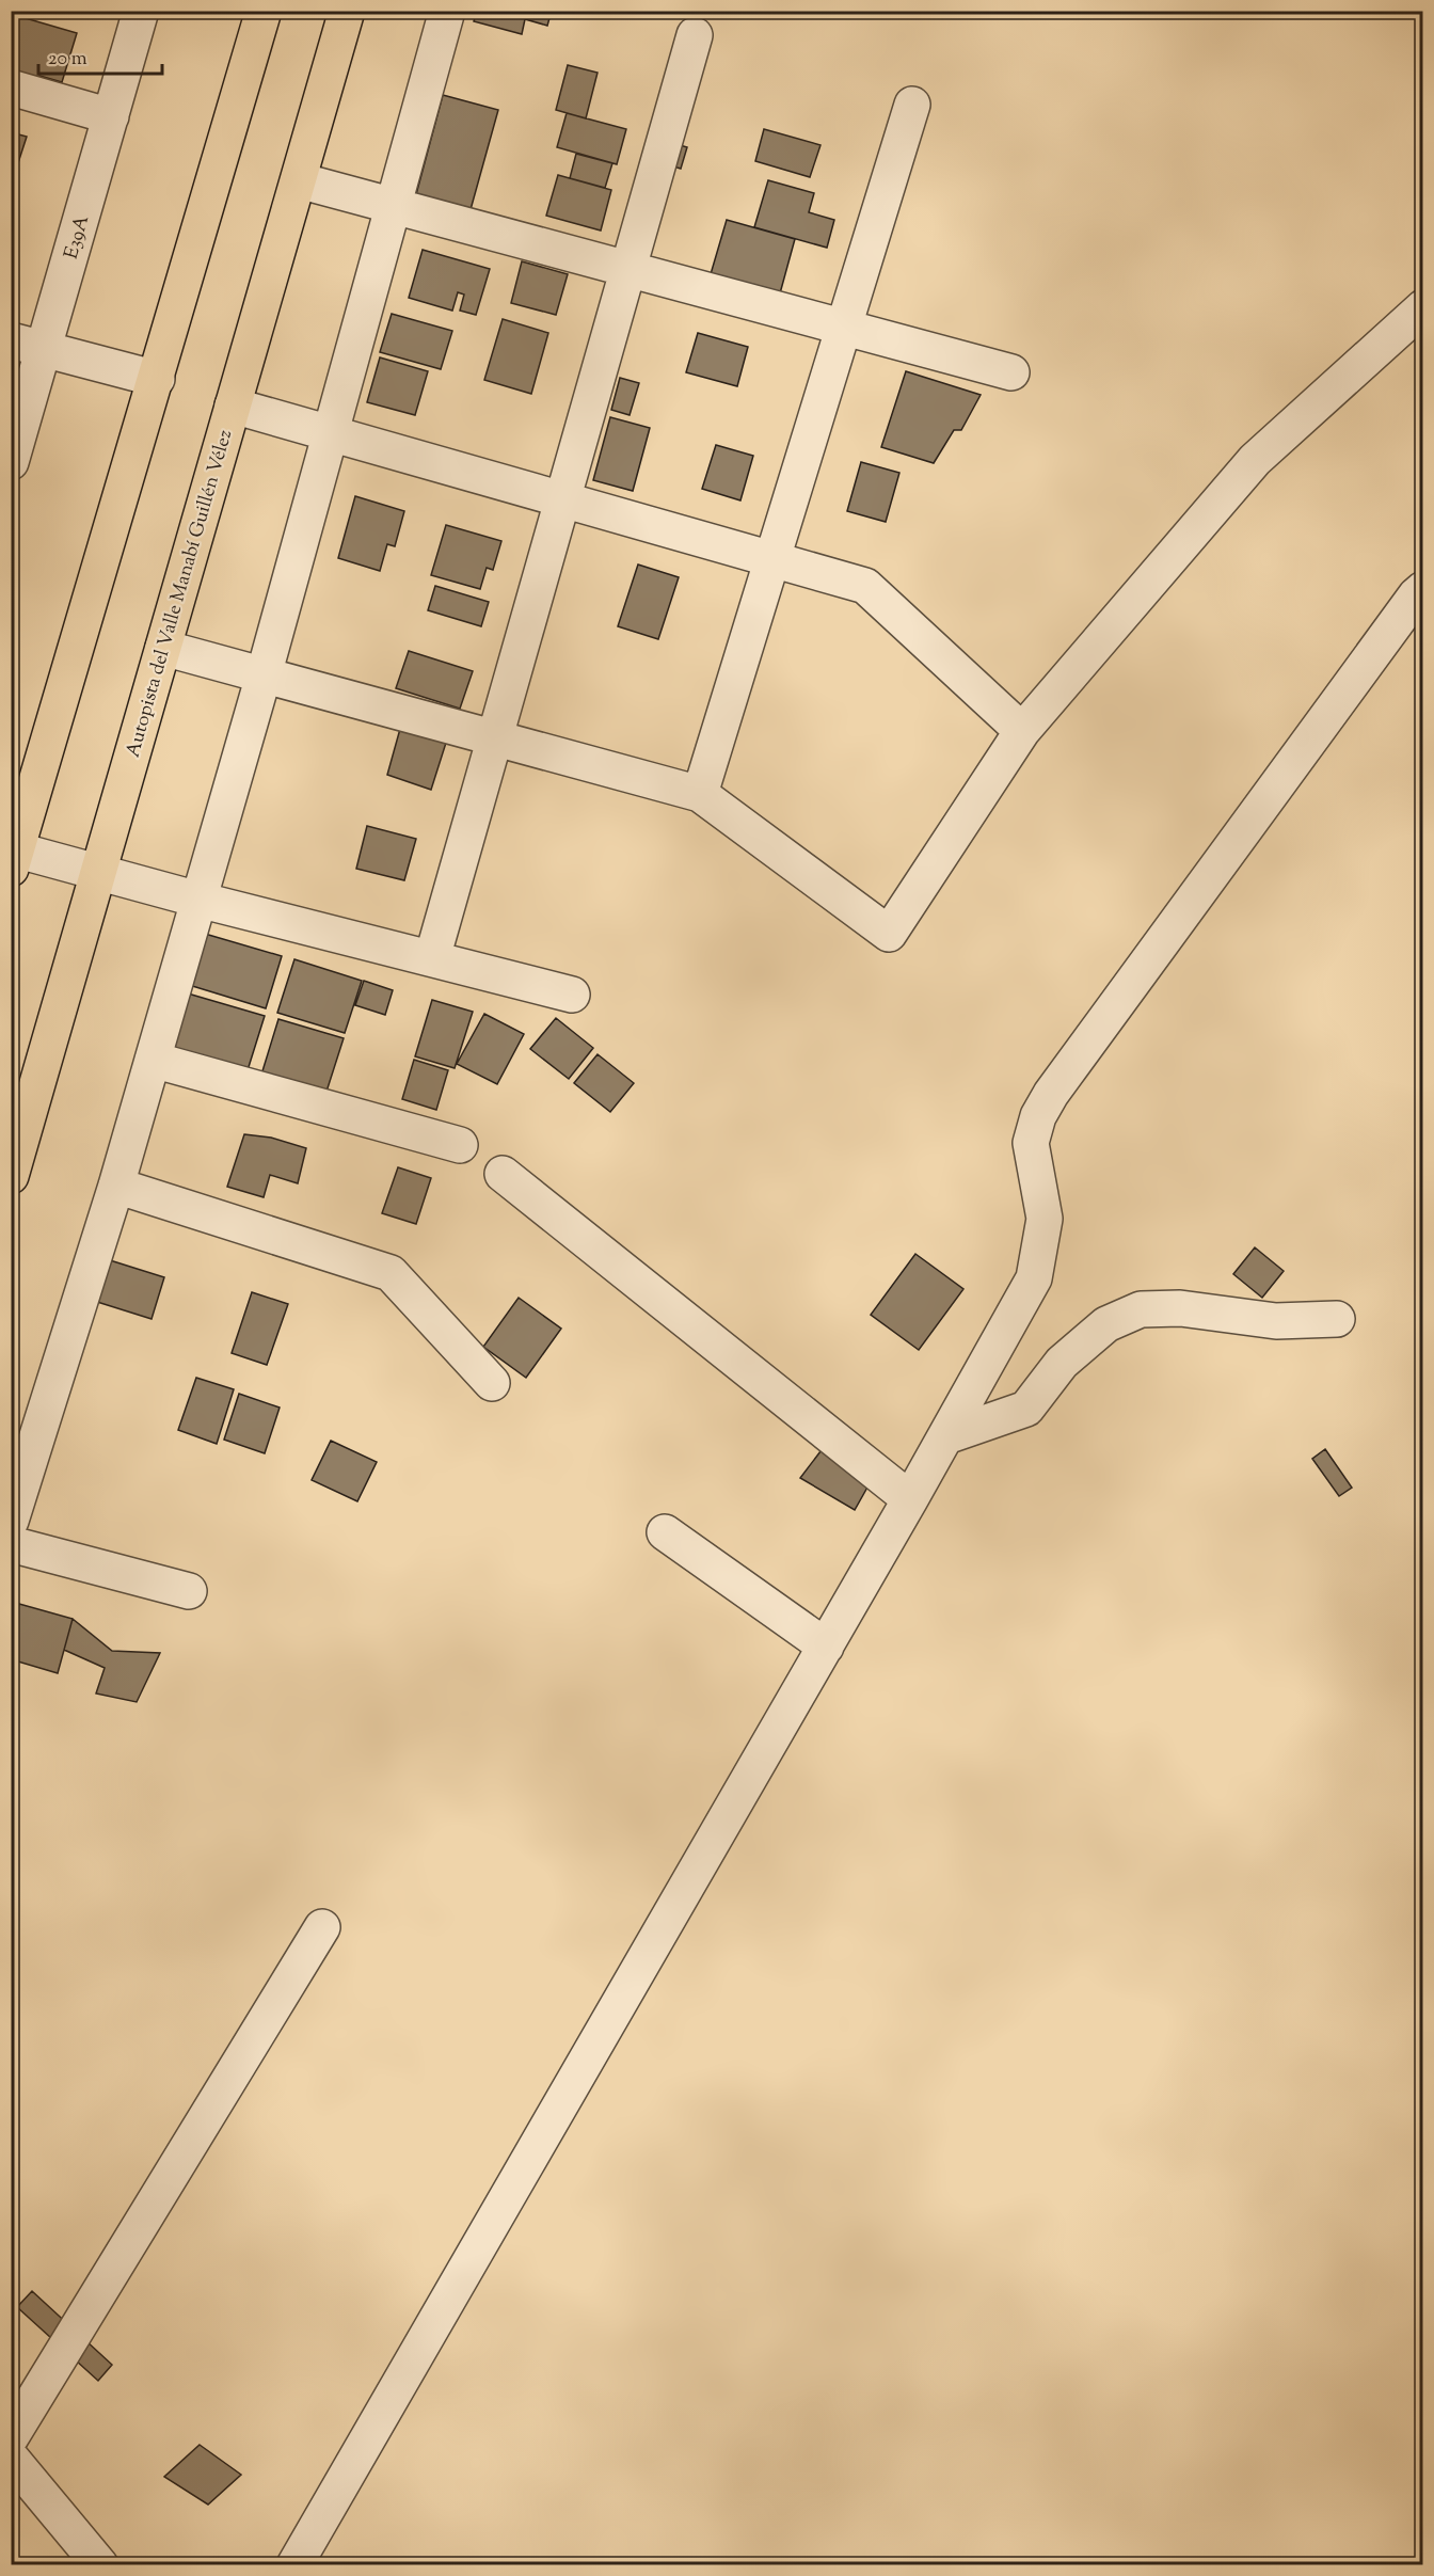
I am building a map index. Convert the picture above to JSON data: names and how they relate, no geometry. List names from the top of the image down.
{
  "streets": {
    "main road": ["Autopista del Valle Manabí Guillén Vélez"],
    "street": ["E39A"]
  },
  "scale_bar": "20 m"
}
